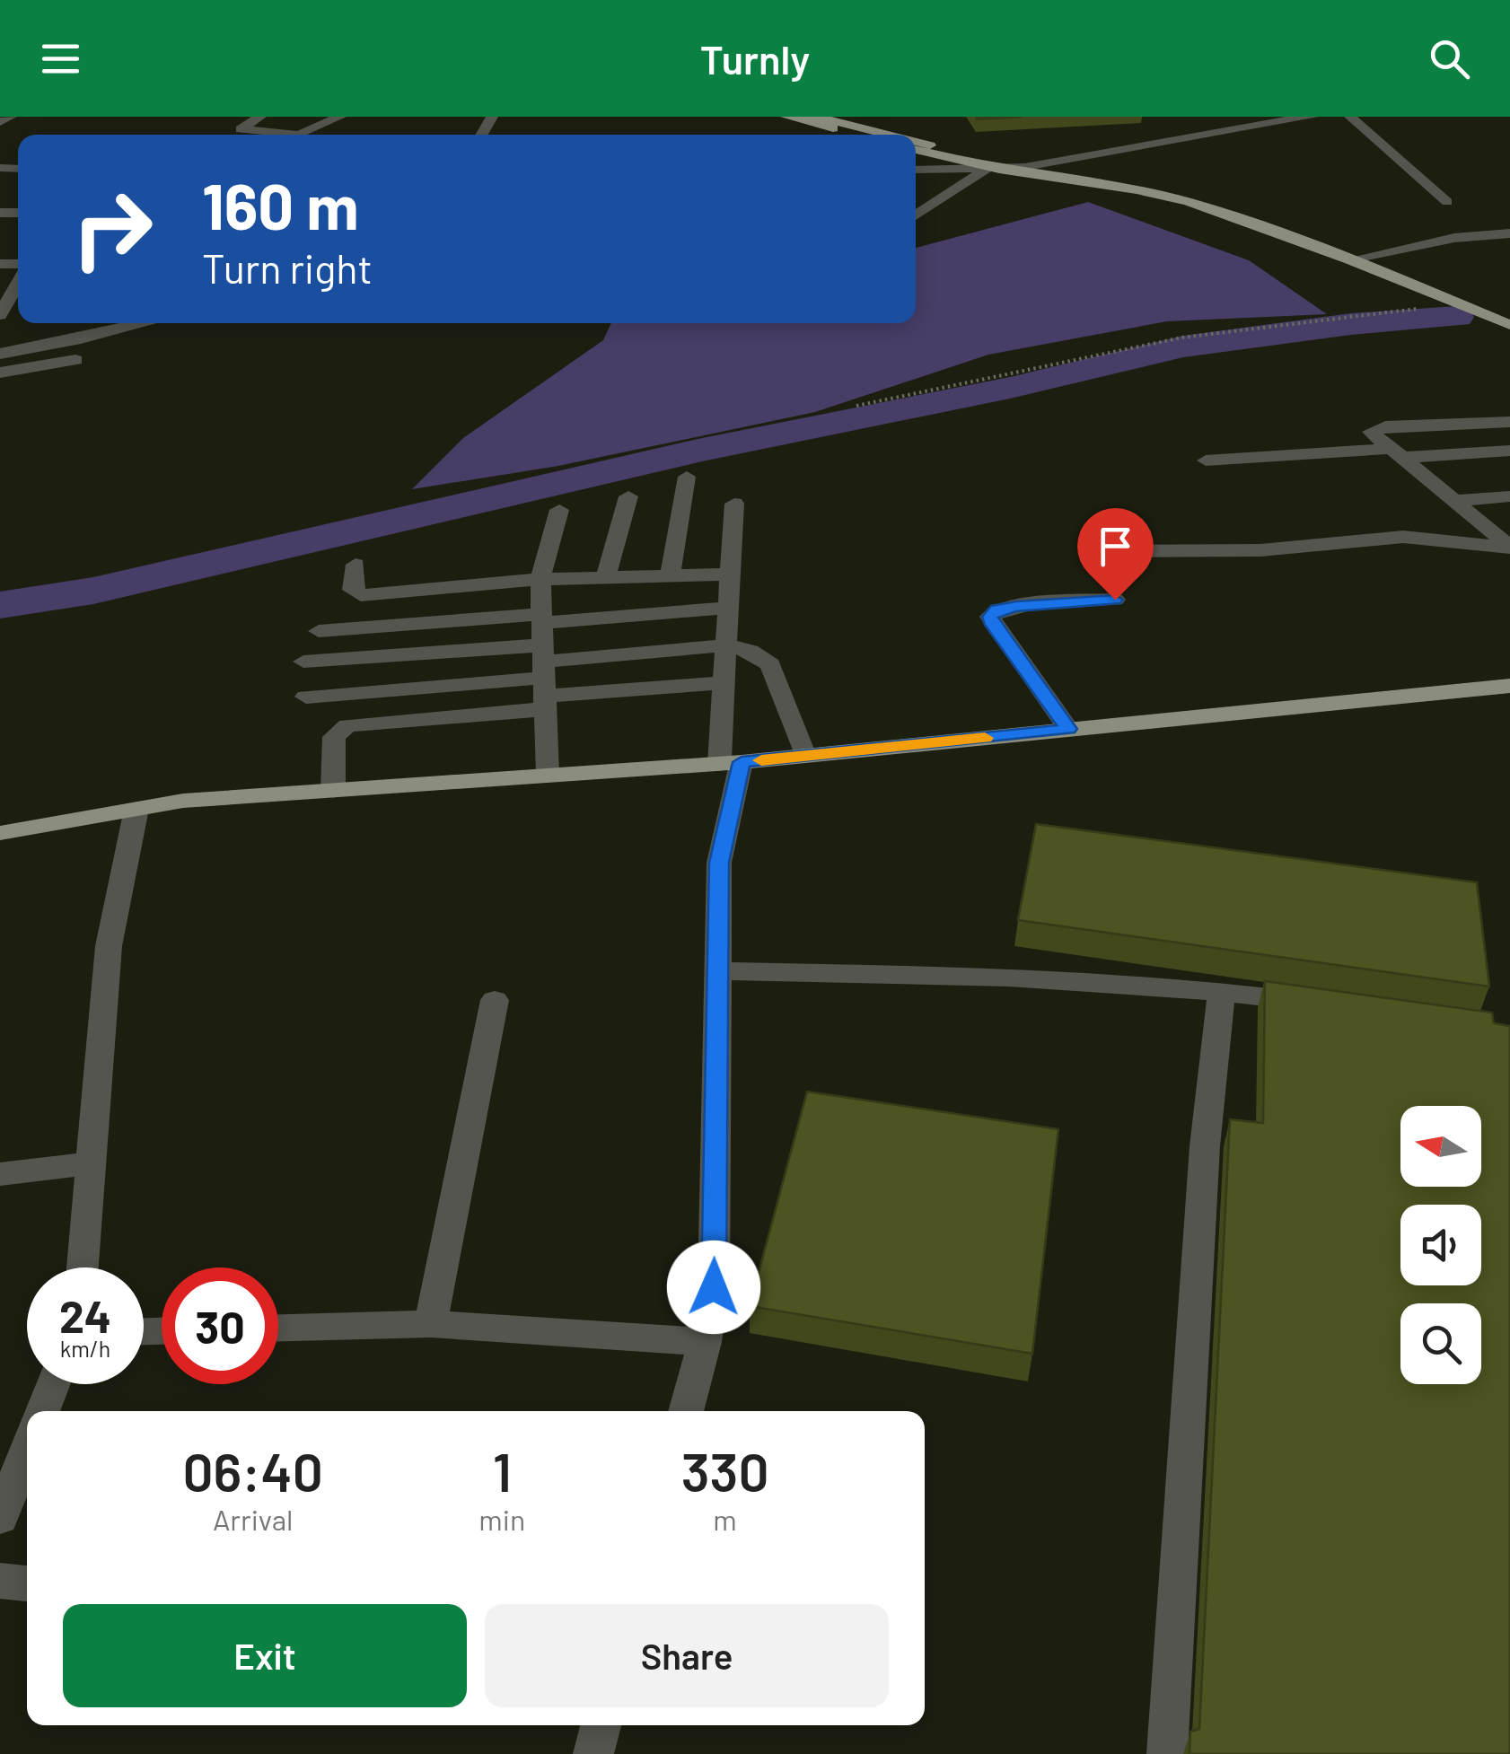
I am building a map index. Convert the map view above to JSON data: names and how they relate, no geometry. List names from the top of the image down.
{
  "north": "left",
  "page": {
    "header": "Turnly",
    "turn": ["160 m", "Turn right"],
    "speed": "24 km/h",
    "limit": "30",
    "eta": [
      "06:40",
      "Arrival",
      "1",
      "min",
      "330",
      "m"
    ],
    "buttons": ["Exit", "Share"]
  }
}
